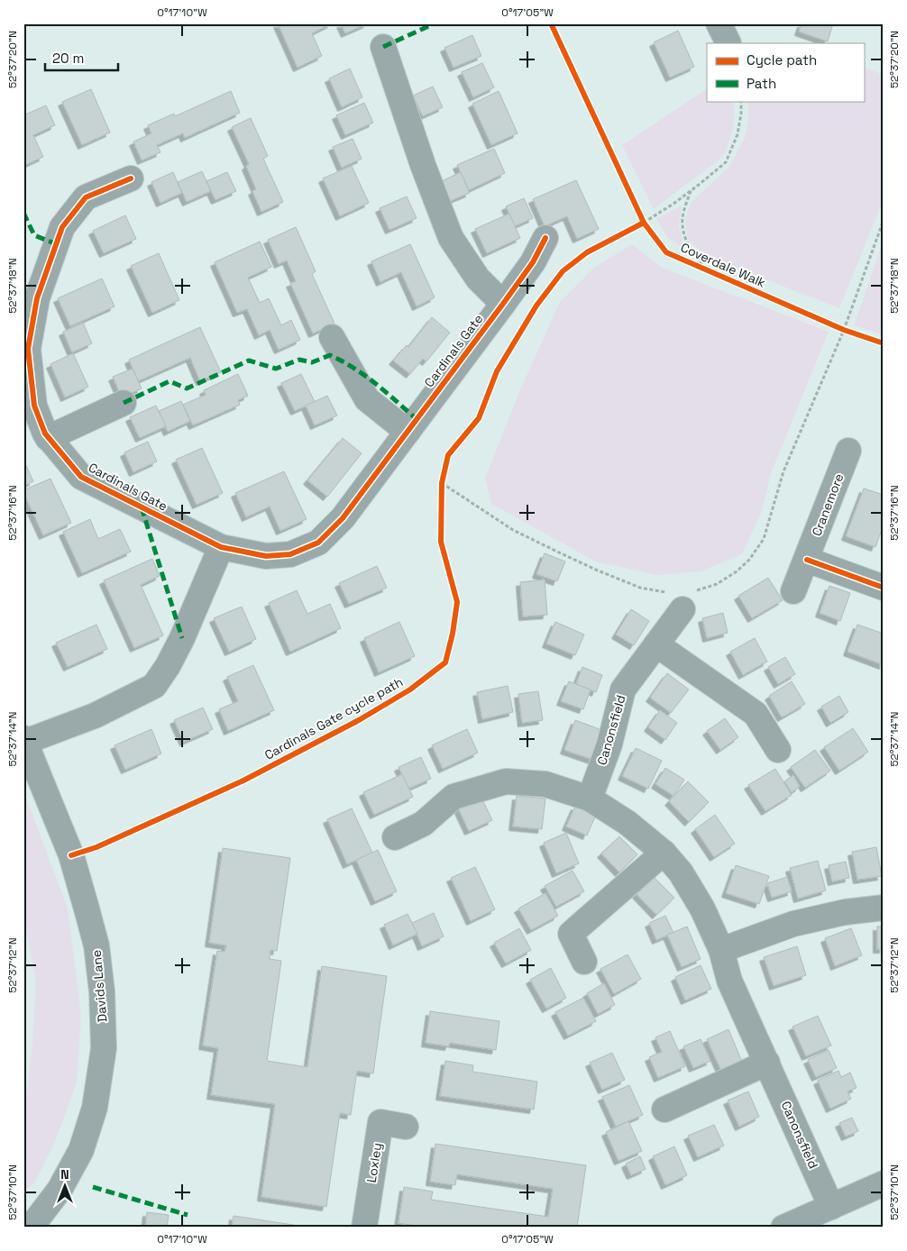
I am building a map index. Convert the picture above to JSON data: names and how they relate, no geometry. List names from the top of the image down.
{
  "streets": {
    "street": [
      "Cardinals Gate",
      "Cranemore",
      "Canonsfield",
      "Davids Lane",
      "Loxley"
    ],
    "cycle path": ["Coverdale Walk", "Cardinals Gate cycle path"]
  },
  "legend": ["Cycle path", "Path"],
  "scale_bar": "20 m",
  "north": "top",
  "coordinates": [
    "0°17'10\"W",
    "0°17'05\"W",
    "52°37'20\"N",
    "52°37'18\"N",
    "52°37'16\"N",
    "52°37'14\"N",
    "52°37'12\"N",
    "52°37'10\"N"
  ]
}
